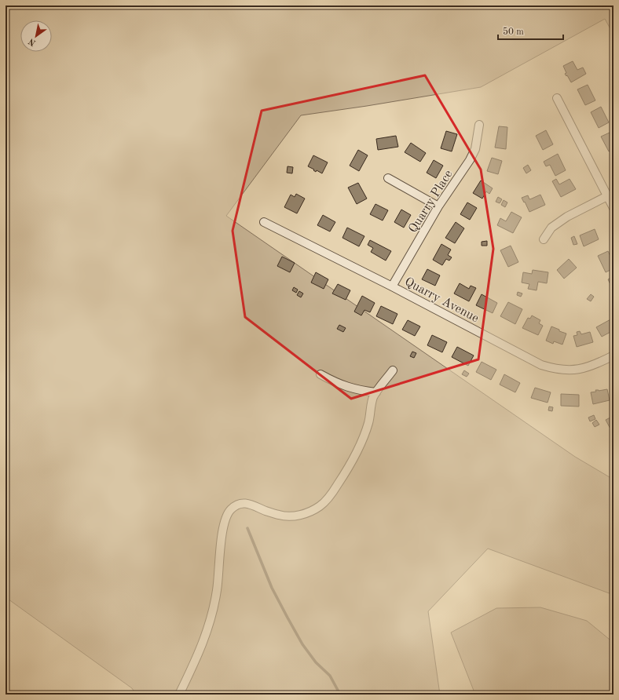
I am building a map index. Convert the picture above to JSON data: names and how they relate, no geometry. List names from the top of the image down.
{
  "streets": {
    "street": ["Quarry Place", "Quarry Avenue"]
  },
  "crossings": [
    ["Quarry Place", "Quarry Avenue"]
  ],
  "scale_bar": "50 m",
  "north": "bottom left"
}
